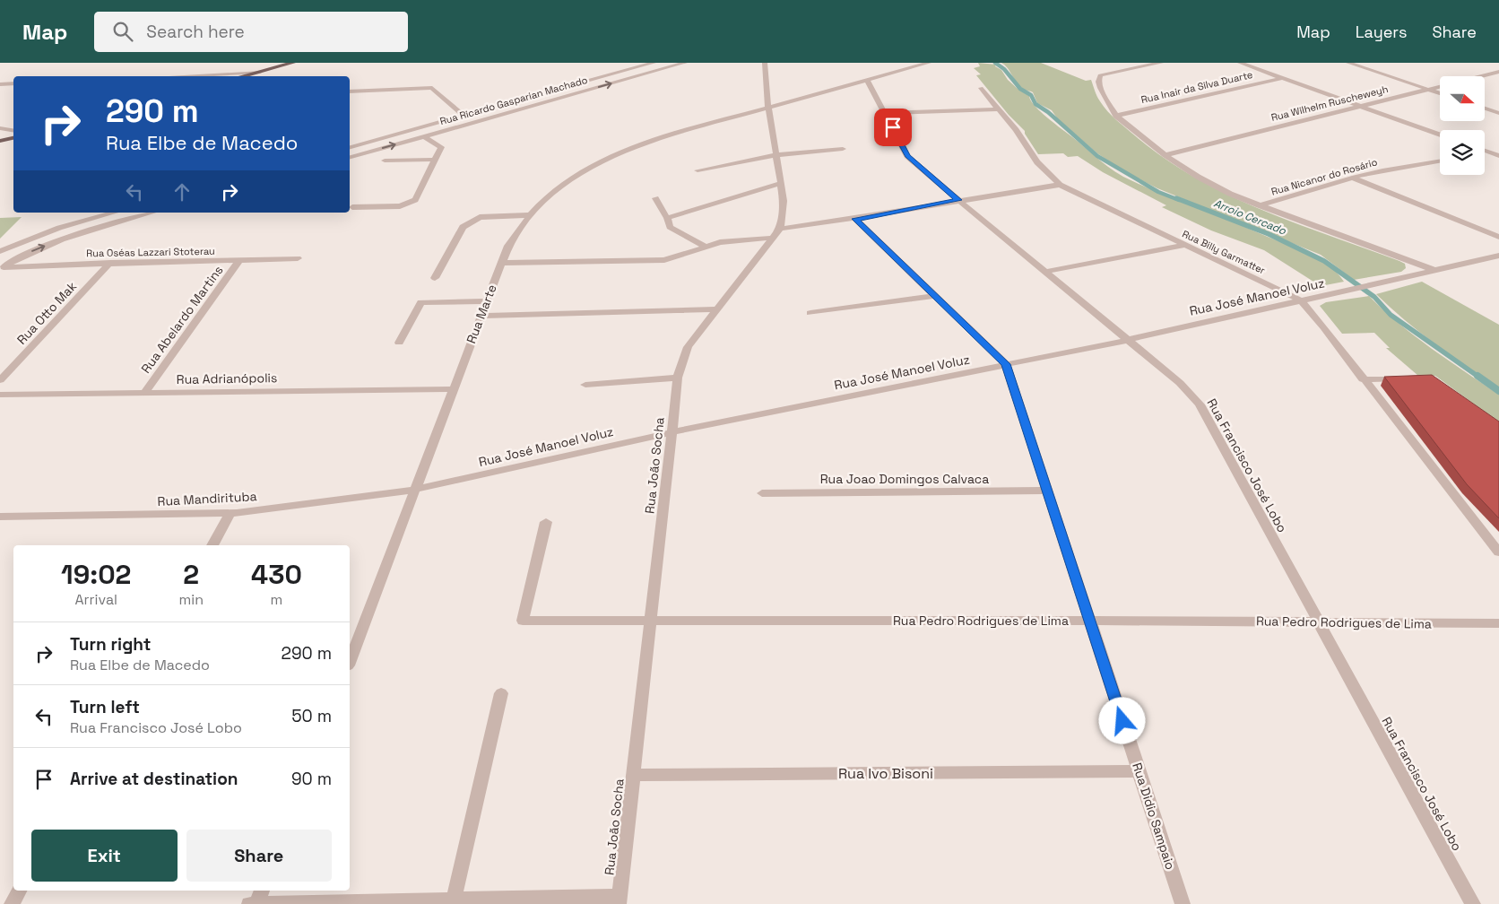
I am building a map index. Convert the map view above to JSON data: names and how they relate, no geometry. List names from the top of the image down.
{
  "streets": {
    "street": [
      "Rua Inair da Silva Duarte",
      "Rua Ricardo Gasparian Machado",
      "Rua Wilhelm Ruscheweyh",
      "Rua Nicanor do Rosário",
      "Rua Oséas Lazzari Stoterau",
      "Rua Billy Garmatter",
      "Rua José Manoel Voluz",
      "Rua Otto Mak",
      "Rua Marte",
      "Rua Abelardo Martins",
      "Rua Adrianópolis",
      "Rua João Socha",
      "Rua Francisco José Lobo",
      "Rua Joao Domingos Calvaca",
      "Rua Mandirituba",
      "Rua Pedro Rodrigues de Lima",
      "Rua Ivo Bisoni",
      "Rua Didio Sampaio"
    ]
  },
  "crossings": [
    ["Rua Oséas Lazzari Stoterau", "Rua Otto Mak"],
    ["Rua Oséas Lazzari Stoterau", "Rua Abelardo Martins"],
    ["Rua Billy Garmatter", "Rua José Manoel Voluz"],
    ["Rua José Manoel Voluz", "Rua Marte"],
    ["Rua José Manoel Voluz", "Rua João Socha"],
    ["Rua José Manoel Voluz", "Rua Francisco José Lobo"],
    ["Rua José Manoel Voluz", "Rua Mandirituba"],
    ["Rua José Manoel Voluz", "Rua Didio Sampaio"],
    ["Rua Marte", "Rua Adrianópolis"],
    ["Rua Marte", "Rua Francisco José Lobo"],
    ["Rua Marte", "Rua Mandirituba"],
    ["Rua Abelardo Martins", "Rua Adrianópolis"],
    ["Rua João Socha", "Rua Pedro Rodrigues de Lima"],
    ["Rua João Socha", "Rua Ivo Bisoni"],
    ["Rua Francisco José Lobo", "Rua Pedro Rodrigues de Lima"],
    ["Rua Joao Domingos Calvaca", "Rua Didio Sampaio"],
    ["Rua Pedro Rodrigues de Lima", "Rua Didio Sampaio"],
    ["Rua Ivo Bisoni", "Rua Didio Sampaio"]
  ],
  "water": ["Arroio Cercado"],
  "north": "right",
  "page": {
    "header": "Map",
    "search": "Search here",
    "nav": ["Map", "Layers", "Share"],
    "turn": ["290 m", "Rua Elbe de Macedo"],
    "eta": [
      "19:02",
      "Arrival",
      "2",
      "min",
      "430",
      "m"
    ],
    "list": [
      {
        "name": "Turn right",
        "note": "Rua Elbe de Macedo",
        "value": "290 m"
      },
      {
        "name": "Turn left",
        "note": "Rua Francisco José Lobo",
        "value": "50 m"
      },
      {
        "name": "Arrive at destination",
        "value": "90 m"
      }
    ],
    "buttons": ["Exit", "Share"]
  }
}
